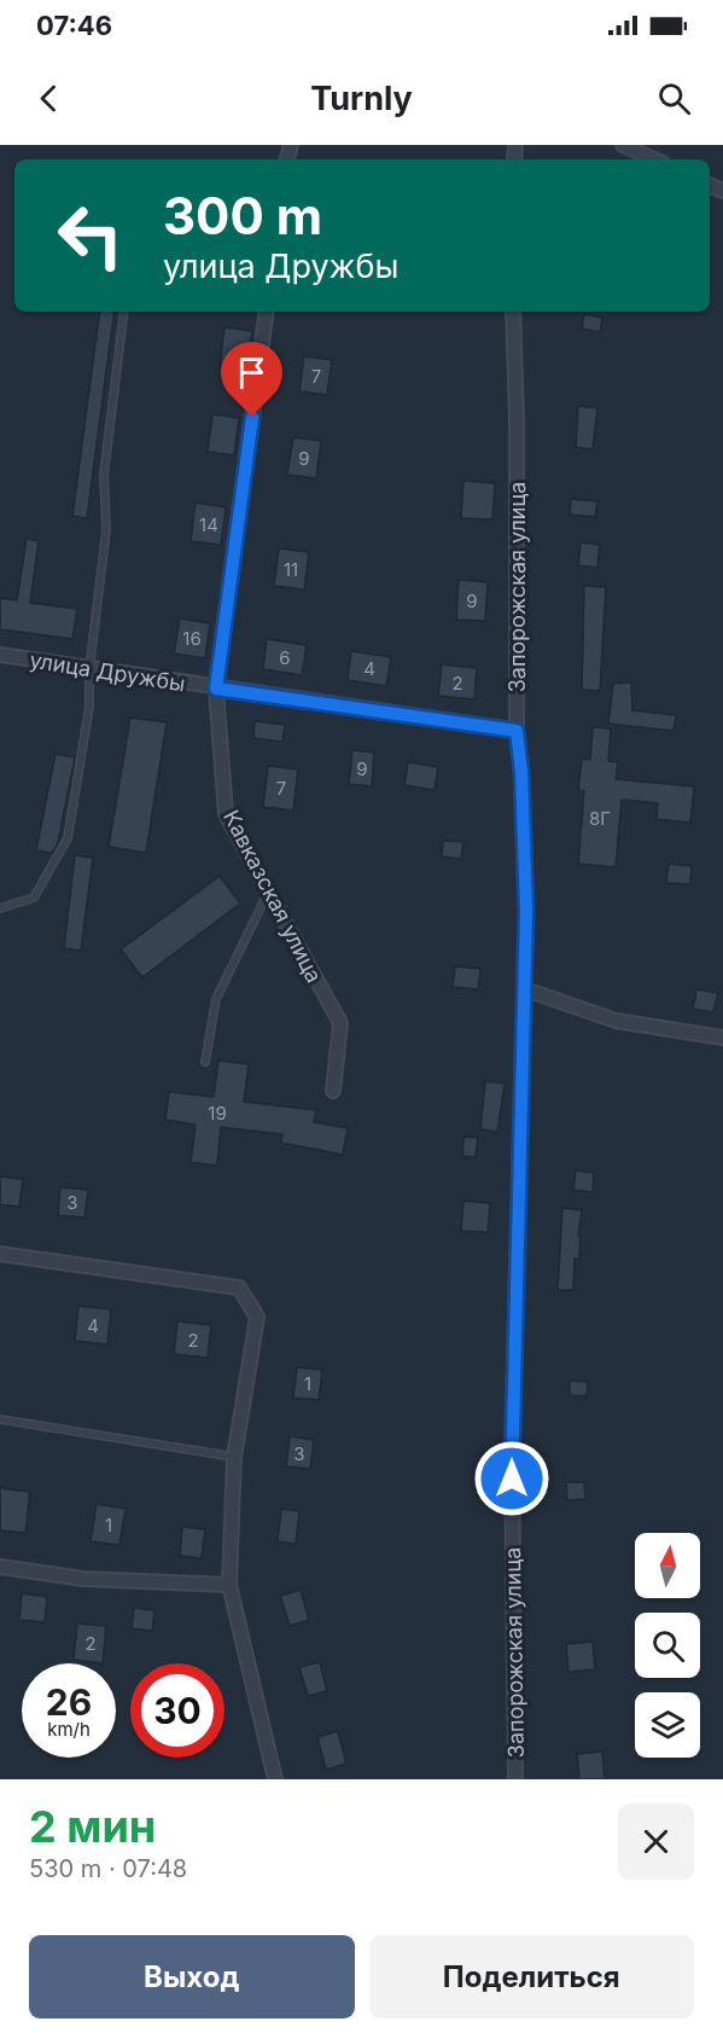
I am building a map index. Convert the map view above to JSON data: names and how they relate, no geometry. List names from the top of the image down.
{
  "streets": {
    "street": ["Запорожская улица", "улица Дружбы", "Кавказская улица"]
  },
  "crossings": [
    ["Запорожская улица", "улица Дружбы"],
    ["улица Дружбы", "Кавказская улица"]
  ],
  "house_numbers": [
    "7",
    "9",
    "14",
    "11",
    "9",
    "16",
    "6",
    "4",
    "2",
    "9",
    "7",
    "8Г",
    "19",
    "3",
    "4",
    "2",
    "1",
    "3",
    "1",
    "2"
  ],
  "north": "top",
  "page": {
    "status": "07:46",
    "header": "Turnly",
    "turn": ["300 m", "улица Дружбы"],
    "speed": "26 km/h",
    "limit": "30",
    "heading": ["2 мин", "530 m · 07:48"],
    "buttons": ["Выход", "Поделиться"]
  }
}
